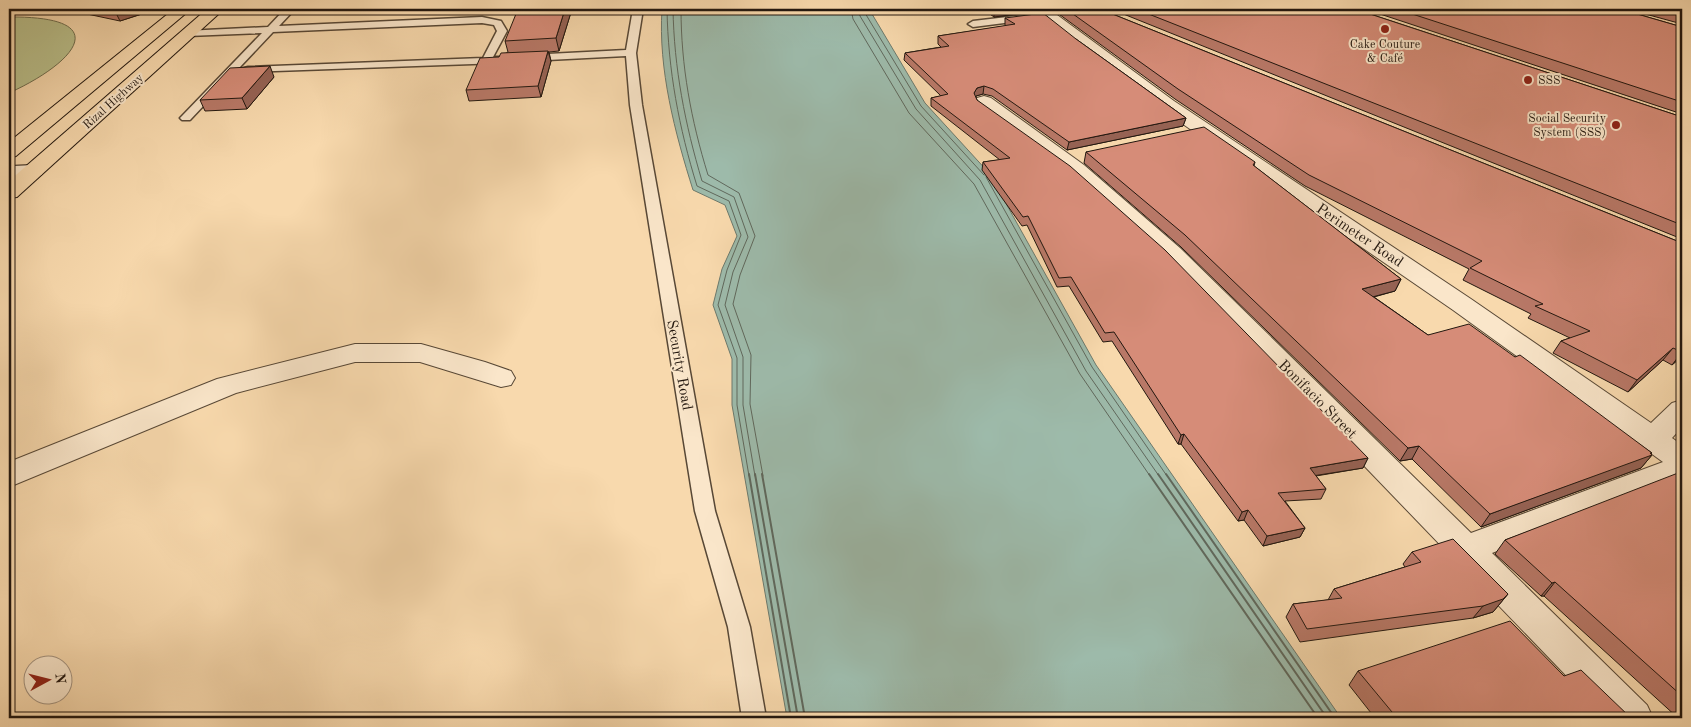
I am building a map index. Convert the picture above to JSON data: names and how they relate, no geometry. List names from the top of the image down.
{
  "streets": {
    "main road": ["Rizal Highway"],
    "street": ["Perimeter Road", "Bonifacio Street"],
    "lane": ["Security Road"]
  },
  "places": ["Cake Couture & Café", "SSS", "Social Security System (SSS)"],
  "north": "right"
}
